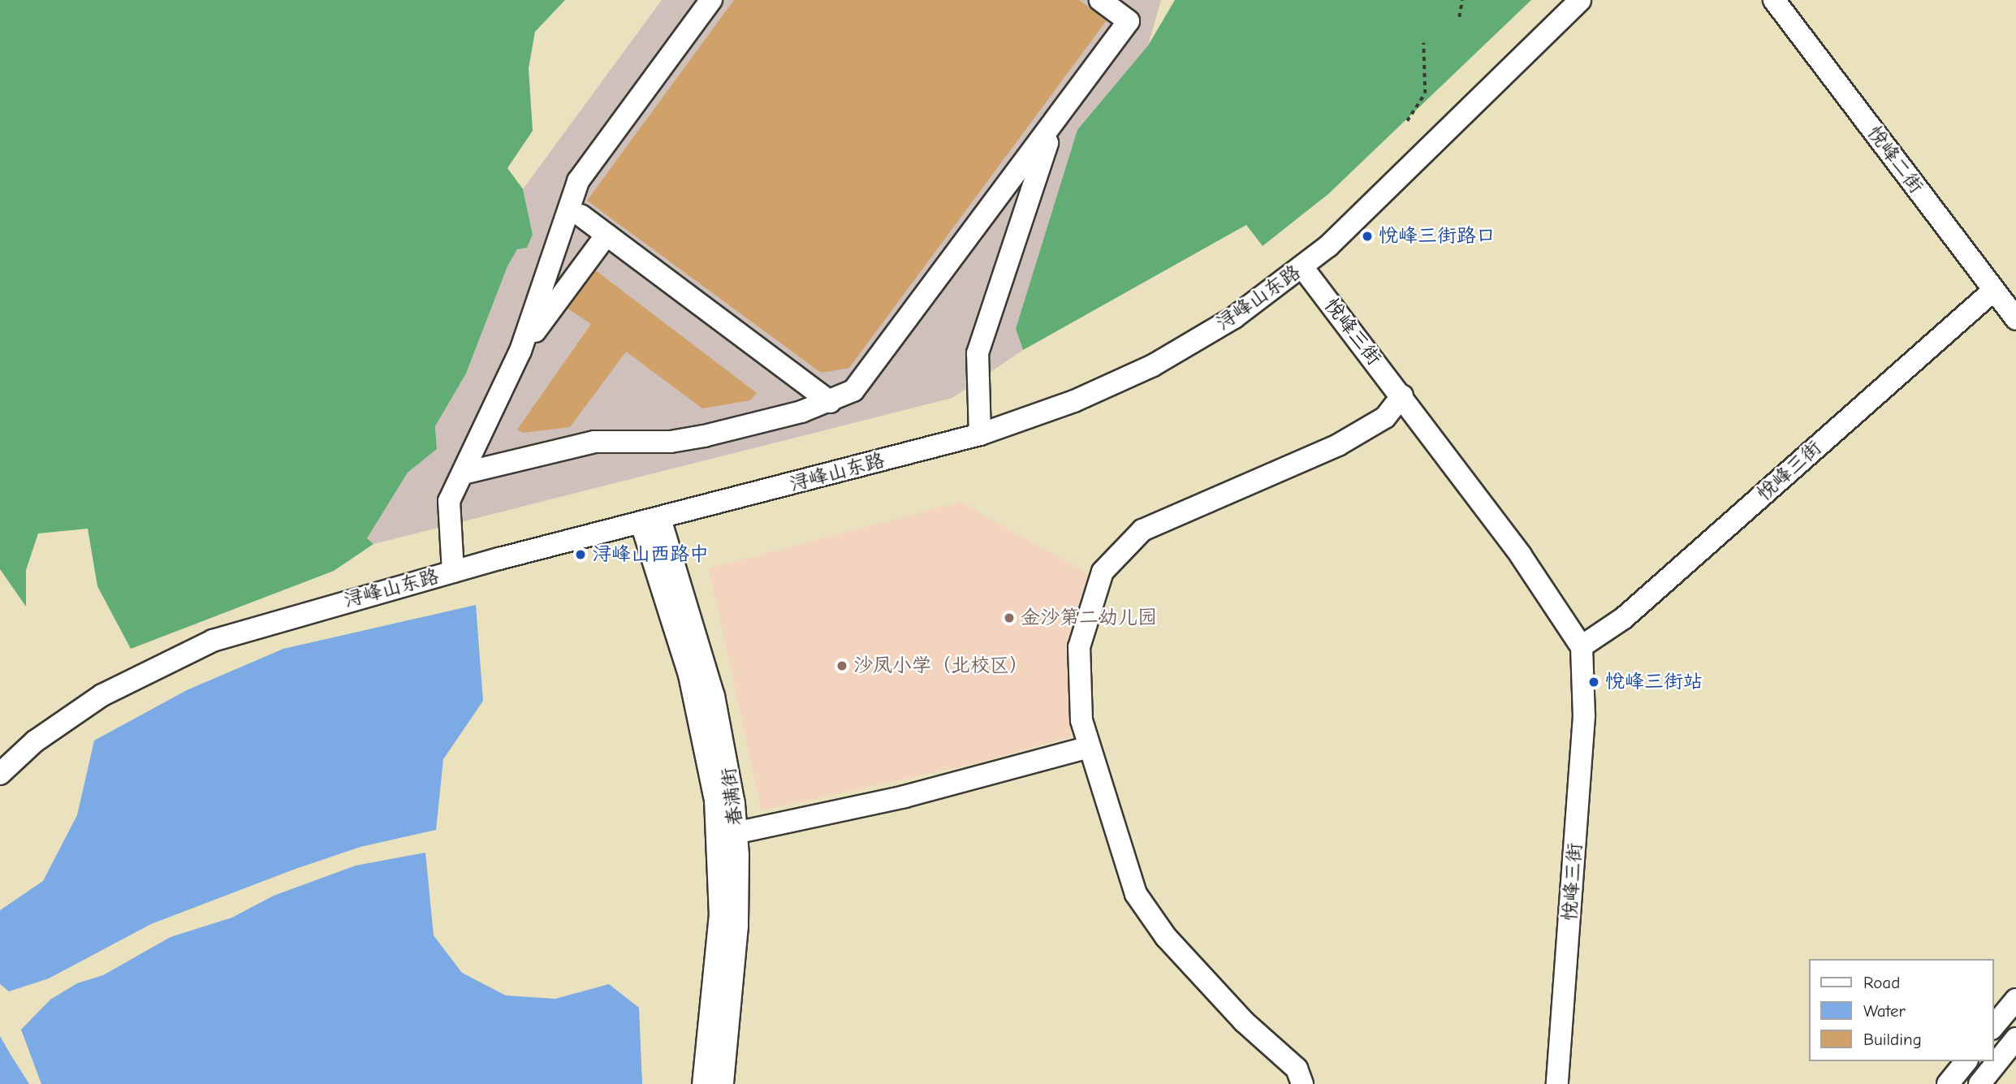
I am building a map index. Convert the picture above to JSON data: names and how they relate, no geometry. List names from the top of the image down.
{
  "streets": {
    "street": [
      "悦峰二街",
      "浔峰山东路",
      "悦峰三街",
      "春满街"
    ]
  },
  "crossings": [
    ["悦峰二街", "悦峰三街"],
    ["浔峰山东路", "悦峰三街"],
    ["浔峰山东路", "春满街"]
  ],
  "places": [
    "悦峰三街路口",
    "浔峰山西路中",
    "金沙第二幼儿园",
    "沙凤小学（北校区）",
    "悦峰三街站"
  ],
  "legend": ["Road", "Water", "Building"]
}
